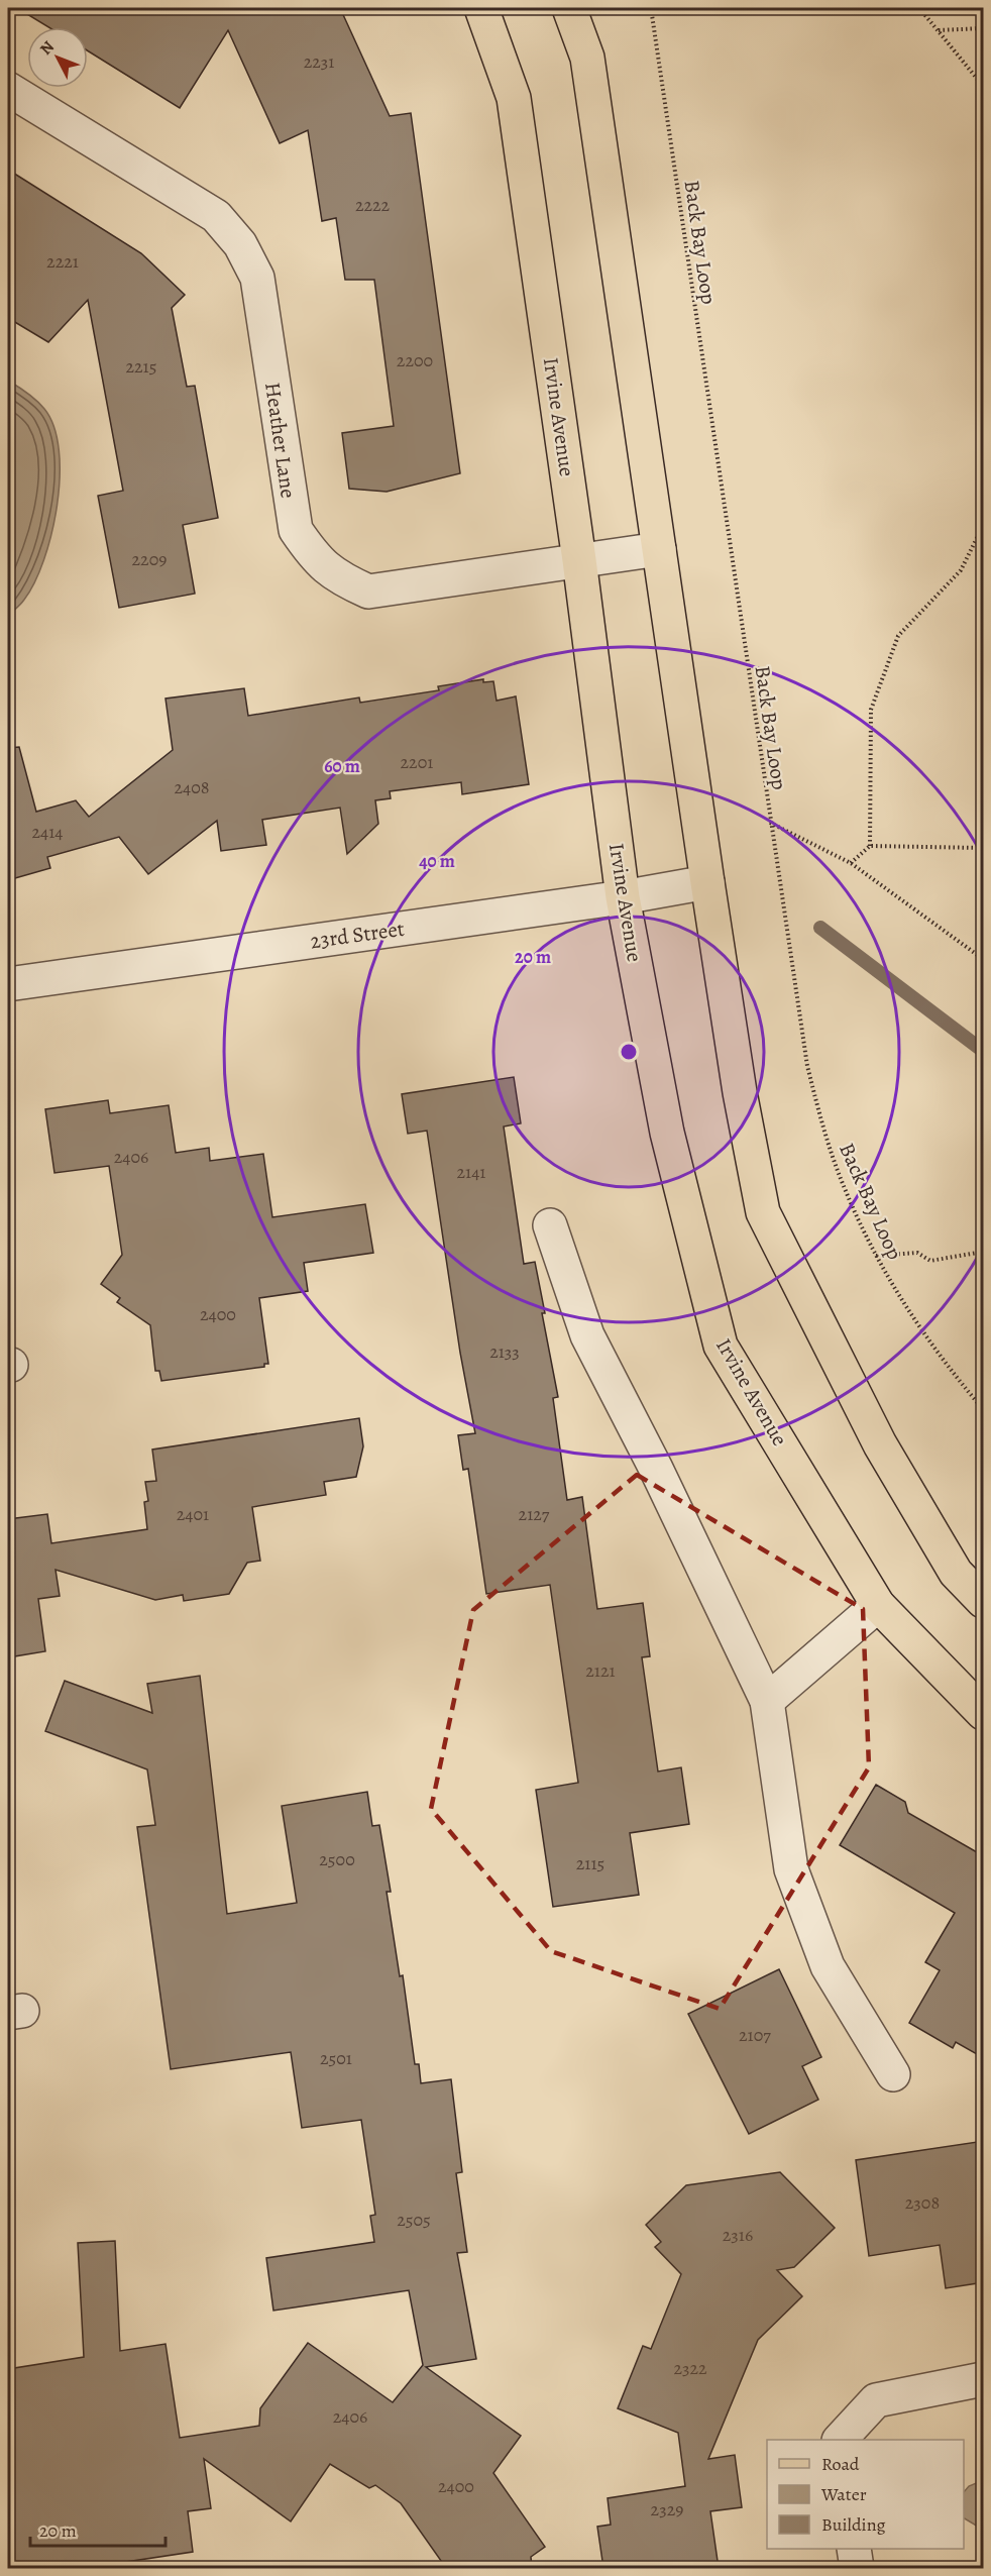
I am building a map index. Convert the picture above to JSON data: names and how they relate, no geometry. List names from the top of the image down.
{
  "streets": {
    "main road": ["Irvine Avenue"],
    "street": ["Heather Lane", "23rd Street"],
    "path": ["Back Bay Loop"]
  },
  "crossings": [
    ["Irvine Avenue", "Heather Lane"],
    ["Irvine Avenue", "23rd Street"]
  ],
  "house_numbers": [
    "2231",
    "2222",
    "2221",
    "2200",
    "2215",
    "2209",
    "2201",
    "2408",
    "2414",
    "2406",
    "2141",
    "2400",
    "2133",
    "2401",
    "2127",
    "2121",
    "2500",
    "2115",
    "2107",
    "2501",
    "2308",
    "2505",
    "2316",
    "2322",
    "2406",
    "2400",
    "2329"
  ],
  "legend": ["Road", "Water", "Building"],
  "scale_bar": "20 m",
  "north": "top left",
  "rings": ["60 m", "40 m", "20 m"]
}
